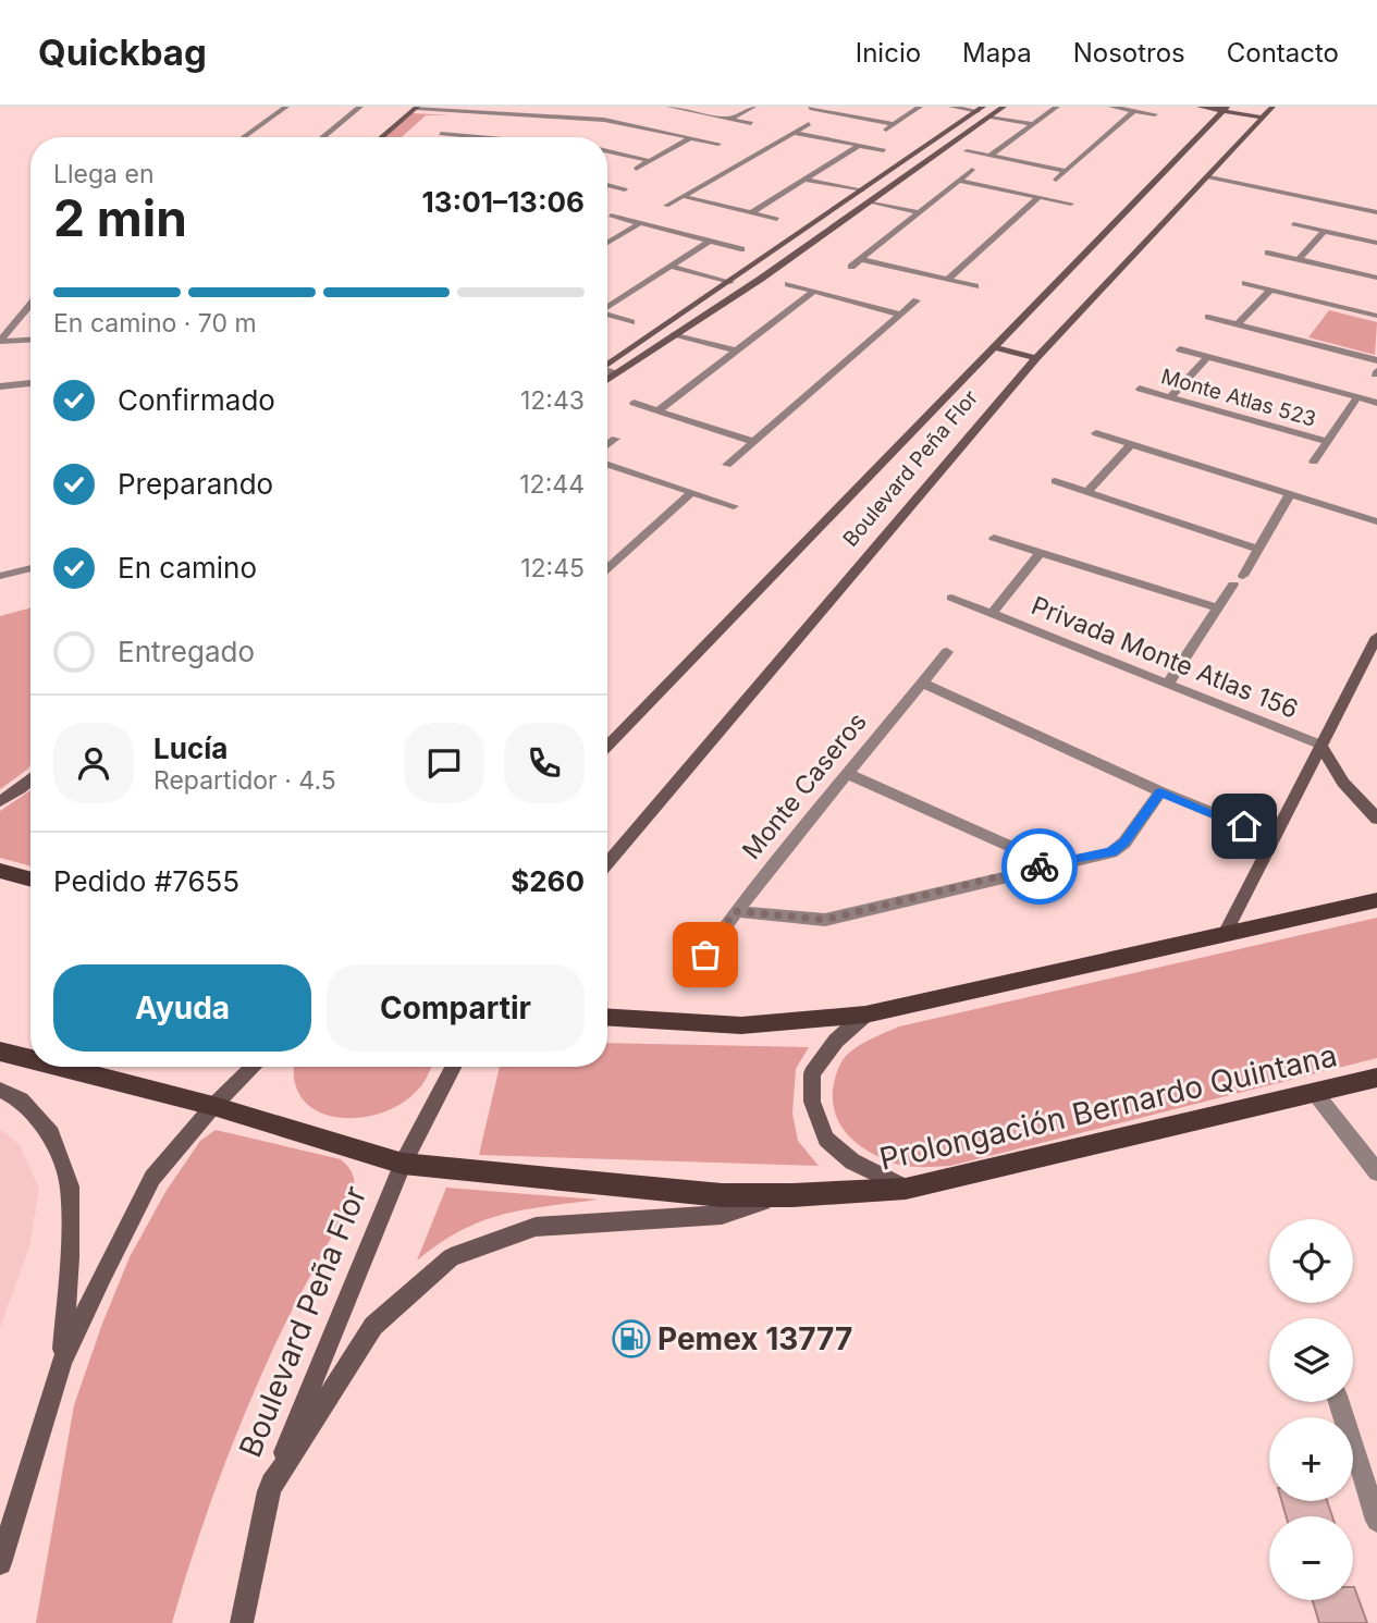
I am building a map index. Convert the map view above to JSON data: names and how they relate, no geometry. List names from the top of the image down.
{
  "streets": {
    "main road": ["Boulevard Peña Flor", "Prolongación Bernardo Quintana"],
    "street": ["Monte Atlas 523", "Privada Monte Atlas 156", "Monte Caseros"]
  },
  "crossings": [
    ["Boulevard Peña Flor", "Prolongación Bernardo Quintana"]
  ],
  "places": {
    "fuel station": ["Pemex 13777"]
  },
  "page": {
    "header": "Quickbag",
    "nav": [
      "Inicio",
      "Mapa",
      "Nosotros",
      "Contacto"
    ],
    "heading": ["2 min", "Llega en", "13:01–13:06"],
    "panel": [
      "Lucía",
      "Repartidor · 4.5",
      "Pedido #7655",
      "$260"
    ],
    "bar": "En camino · 70 m",
    "list": [
      ["Confirmado", "12:43"],
      ["Preparando", "12:44"],
      ["En camino", "12:45"],
      "Entregado"
    ],
    "buttons": ["Ayuda", "Compartir"],
    "map_buttons": ["+", "−"]
  }
}
